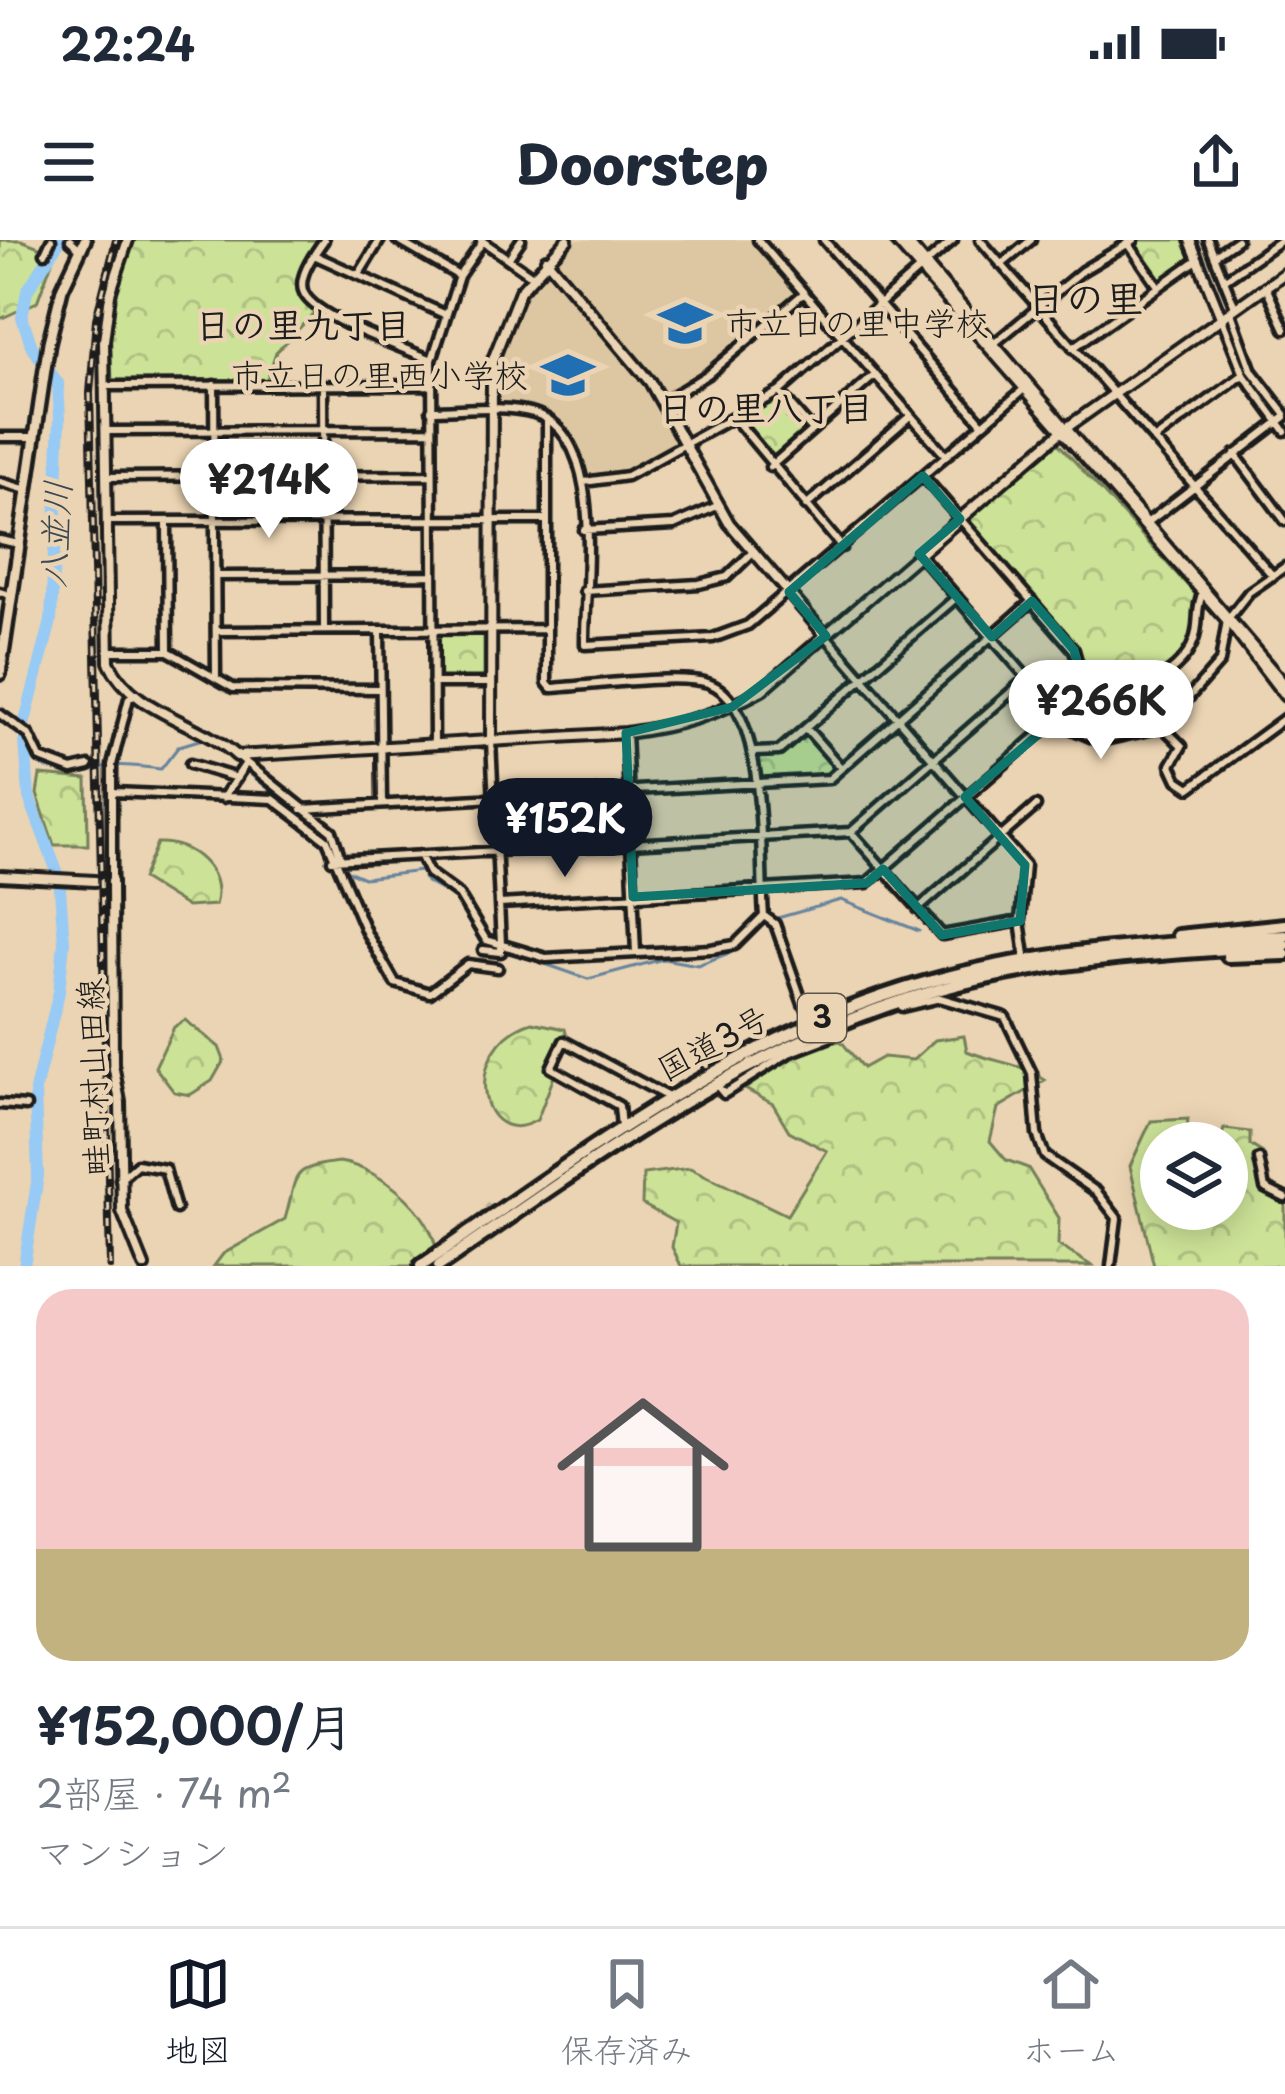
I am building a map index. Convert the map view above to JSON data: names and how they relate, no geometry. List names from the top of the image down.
{
  "streets": {
    "highway": ["3", "国道3号"],
    "street": ["畦町村山田線"]
  },
  "districts": ["日の里", "日の里九丁目", "日の里八丁目"],
  "water": ["八並川"],
  "places": {
    "school or university": ["市立日の里中学校", "市立日の里西小学校"]
  },
  "page": {
    "status": "22:24",
    "header": "Doorstep",
    "price": ["¥214K", "¥266K", "¥152K"],
    "list": [
      {
        "name": "¥152,000/月",
        "note": "2部屋 · 74 m² · マンション"
      }
    ],
    "tabs": ["地図", "保存済み", "ホーム"]
  }
}
